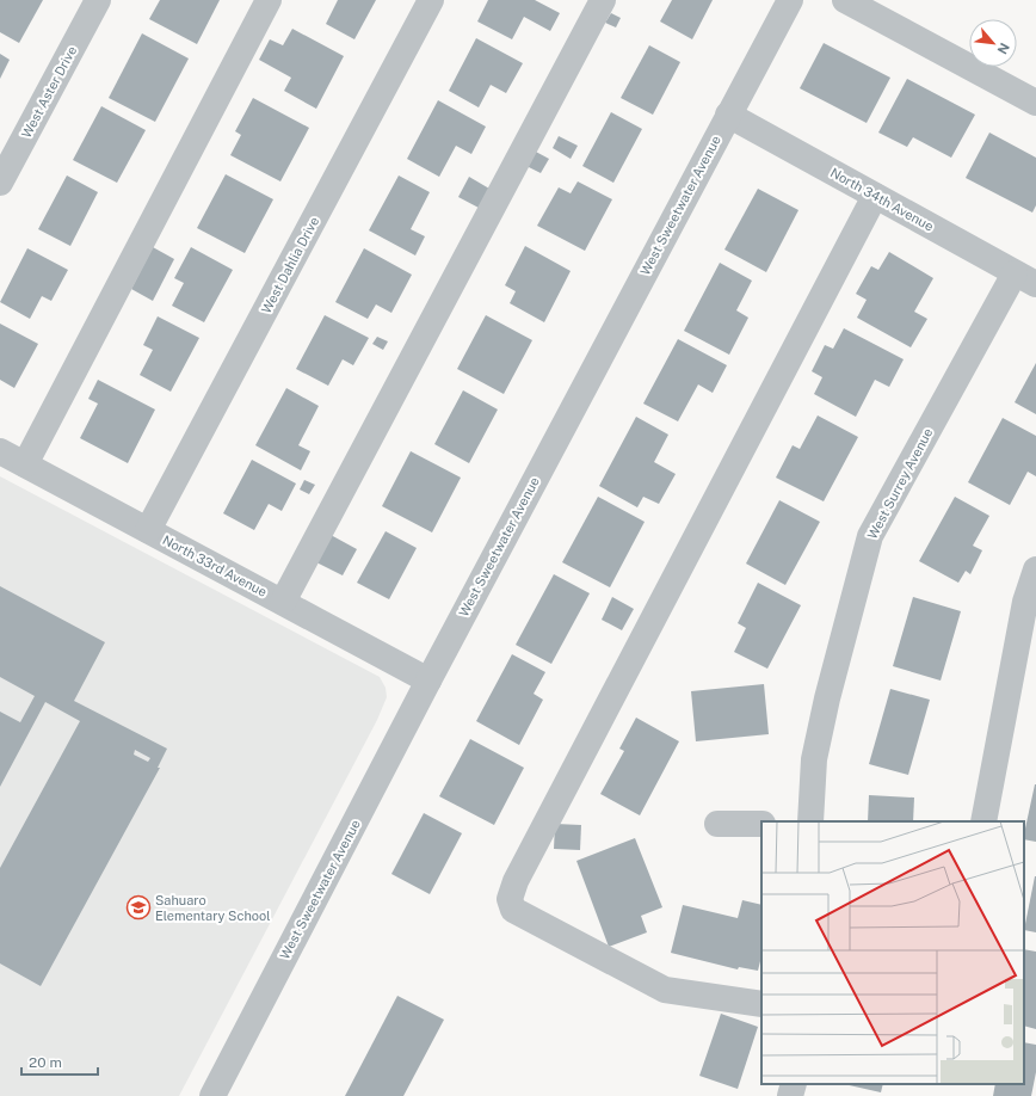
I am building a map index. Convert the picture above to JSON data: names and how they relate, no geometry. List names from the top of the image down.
{
  "streets": {
    "street": [
      "West Aster Drive",
      "North 34th Avenue",
      "West Sweetwater Avenue",
      "West Dahlia Drive",
      "West Surrey Avenue",
      "North 33rd Avenue"
    ]
  },
  "crossings": [
    ["North 34th Avenue", "West Sweetwater Avenue"],
    ["North 34th Avenue", "West Surrey Avenue"],
    ["West Sweetwater Avenue", "North 33rd Avenue"],
    ["West Dahlia Drive", "North 33rd Avenue"]
  ],
  "places": {
    "school or university": ["Sahuaro Elementary School"]
  },
  "scale_bar": "20 m",
  "north": "bottom right"
}
